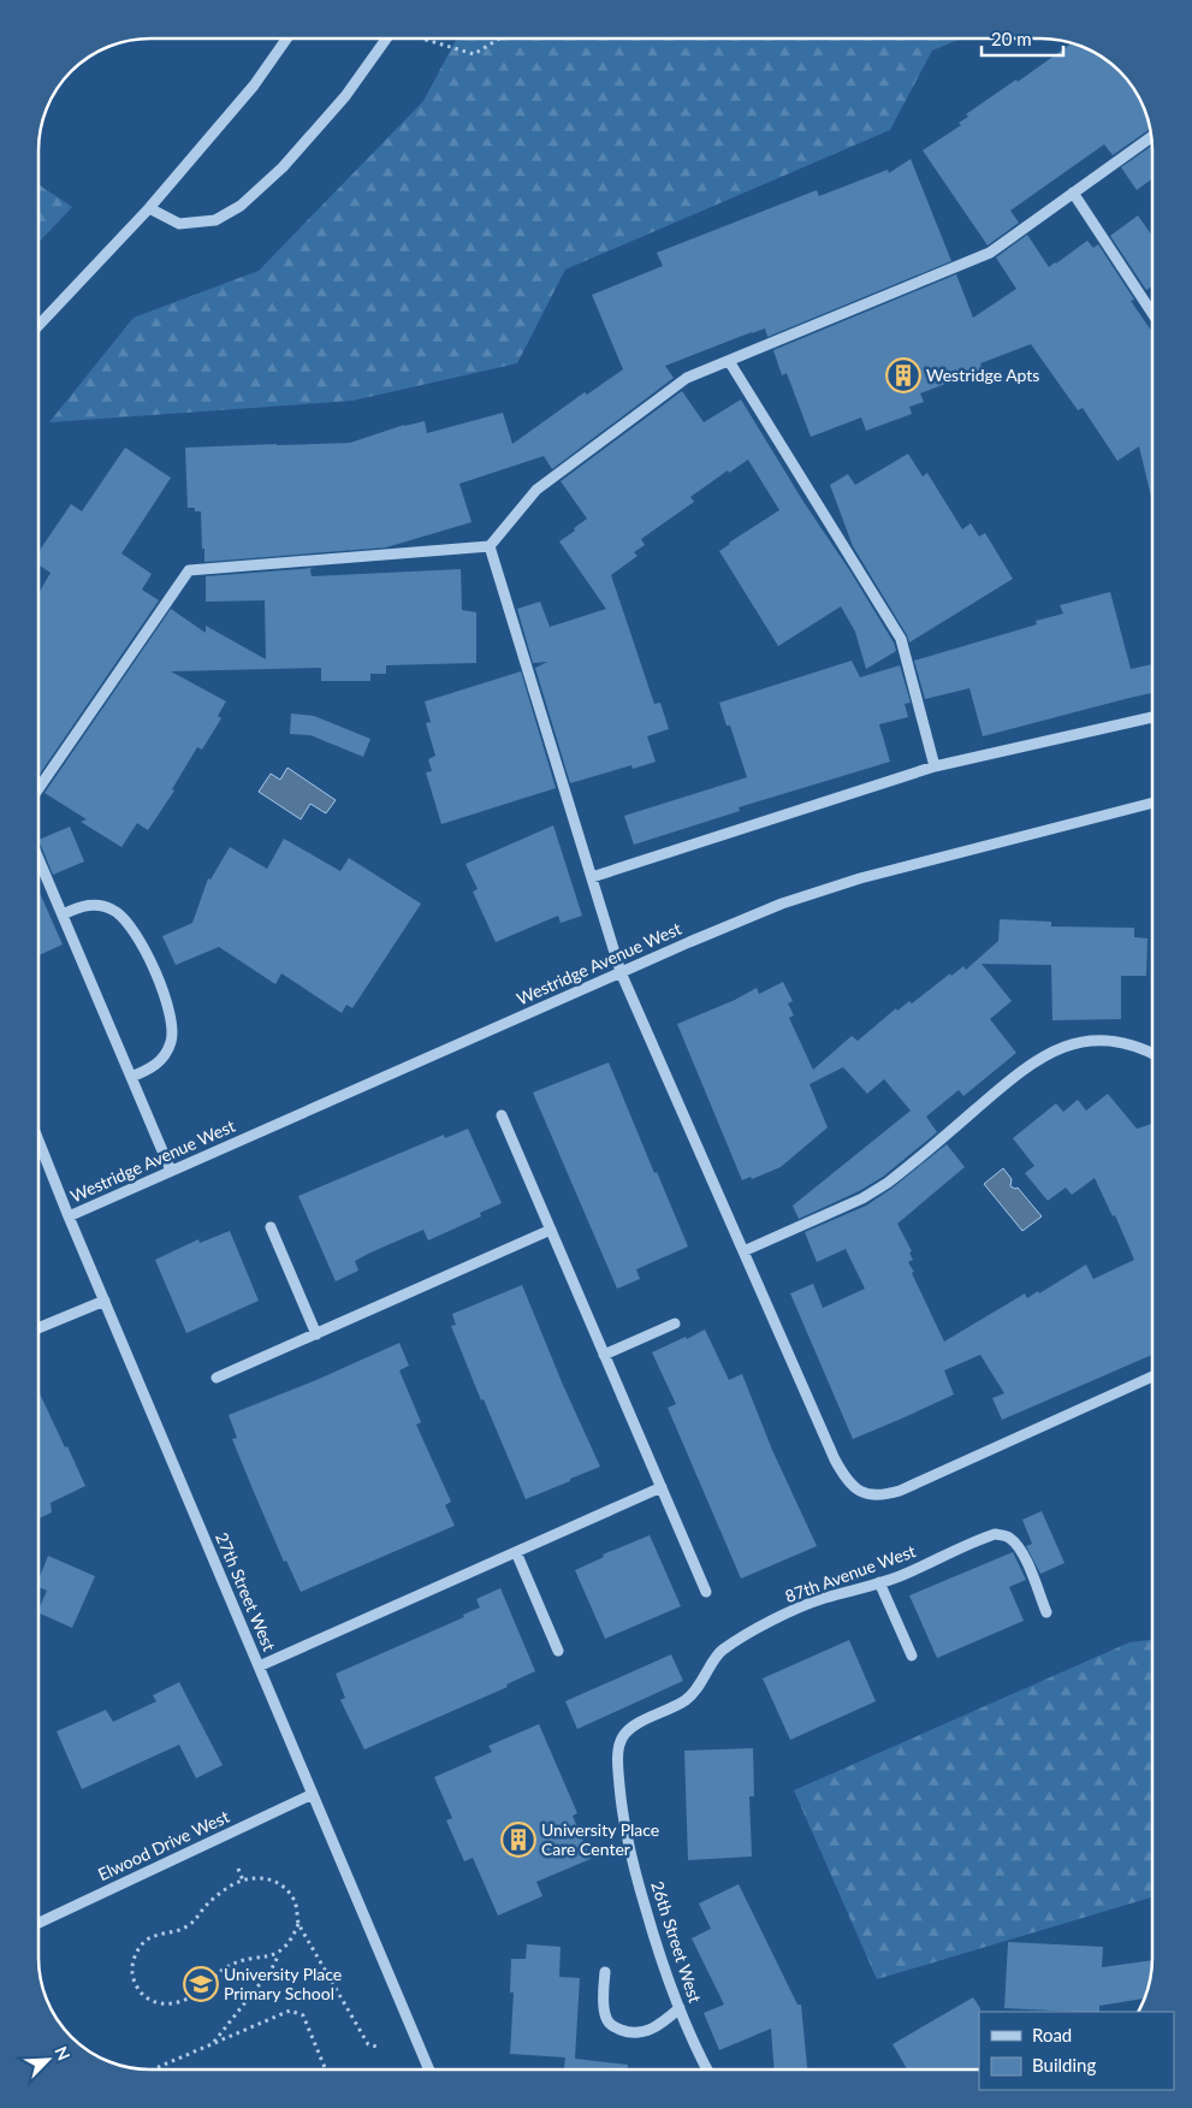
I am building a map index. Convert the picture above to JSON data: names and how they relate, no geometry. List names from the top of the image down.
{
  "streets": {
    "street": [
      "Westridge Avenue West",
      "87th Avenue West",
      "27th Street West",
      "Elwood Drive West",
      "26th Street West"
    ]
  },
  "crossings": [
    ["Westridge Avenue West", "27th Street West"],
    ["87th Avenue West", "26th Street West"],
    ["27th Street West", "Elwood Drive West"]
  ],
  "places": {
    "building": ["Westridge Apts", "University Place Care Center"],
    "school or university": ["University Place Primary School"]
  },
  "legend": ["Road", "Building"],
  "scale_bar": "20 m",
  "north": "top right"
}
